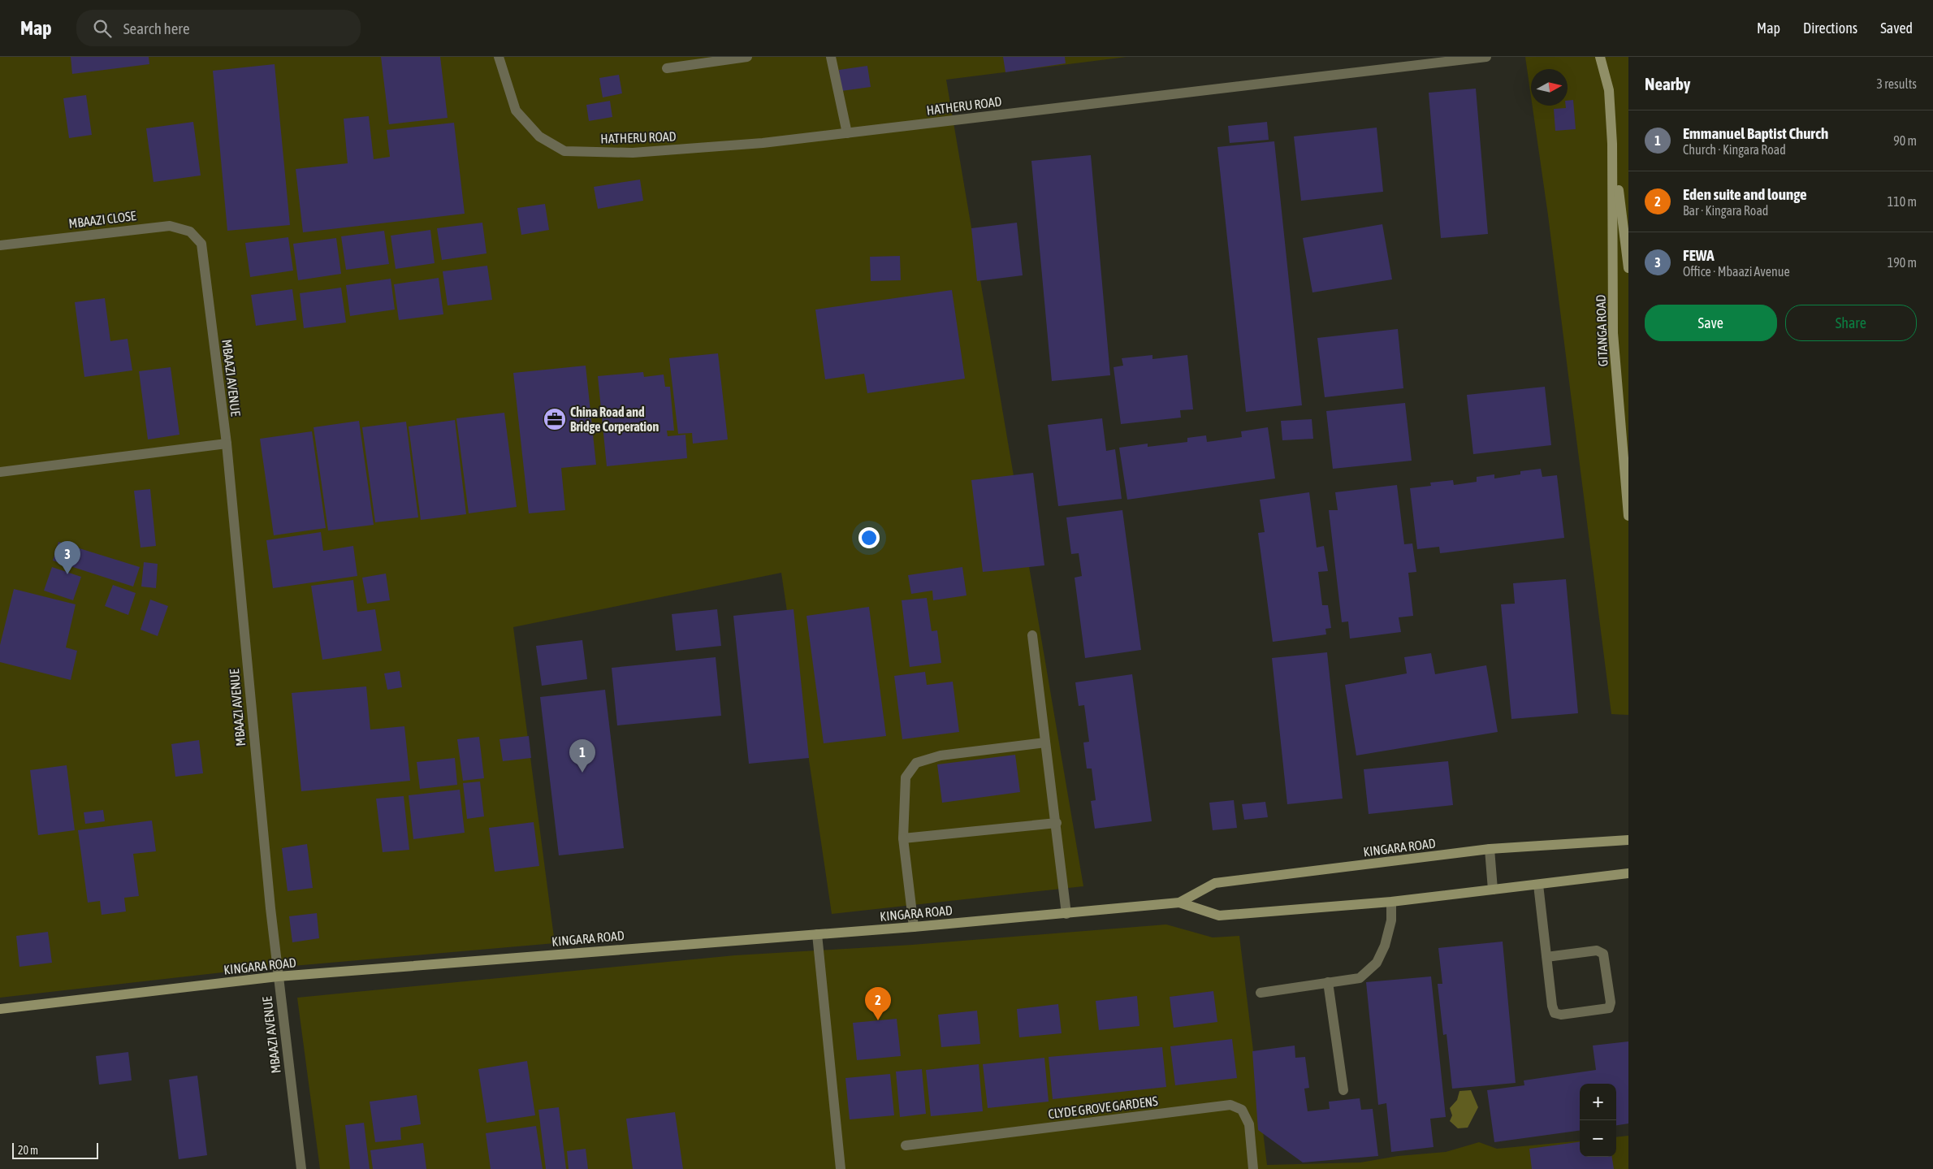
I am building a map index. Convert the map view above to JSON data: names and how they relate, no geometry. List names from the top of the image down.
{
  "streets": {
    "main road": ["GITANGA ROAD", "KINGARA ROAD"],
    "street": [
      "HATHERU ROAD",
      "MBAAZI CLOSE",
      "MBAAZI AVENUE",
      "CLYDE GROVE GARDENS"
    ]
  },
  "crossings": [
    ["MBAAZI CLOSE", "MBAAZI AVENUE"],
    ["MBAAZI AVENUE", "KINGARA ROAD"]
  ],
  "places": {
    "office": ["China Road and Bridge Corperation"]
  },
  "scale_bar": "20 m",
  "north": "right",
  "page": {
    "header": "Map",
    "search": "Search here",
    "nav": ["Map", "Directions", "Saved"],
    "heading": ["Nearby", "3 results"],
    "list": [
      {
        "mark": "1",
        "name": "Emmanuel Baptist Church",
        "note": "Church · Kingara Road",
        "value": "90 m"
      },
      {
        "mark": "2",
        "name": "Eden suite and lounge",
        "note": "Bar · Kingara Road",
        "value": "110 m"
      },
      {
        "mark": "3",
        "name": "FEWA",
        "note": "Office · Mbaazi Avenue",
        "value": "190 m"
      }
    ],
    "buttons": ["Save", "Share"],
    "pins": ["3", "1", "2"],
    "map_buttons": ["+", "−"],
    "scale": "20 m"
  }
}
